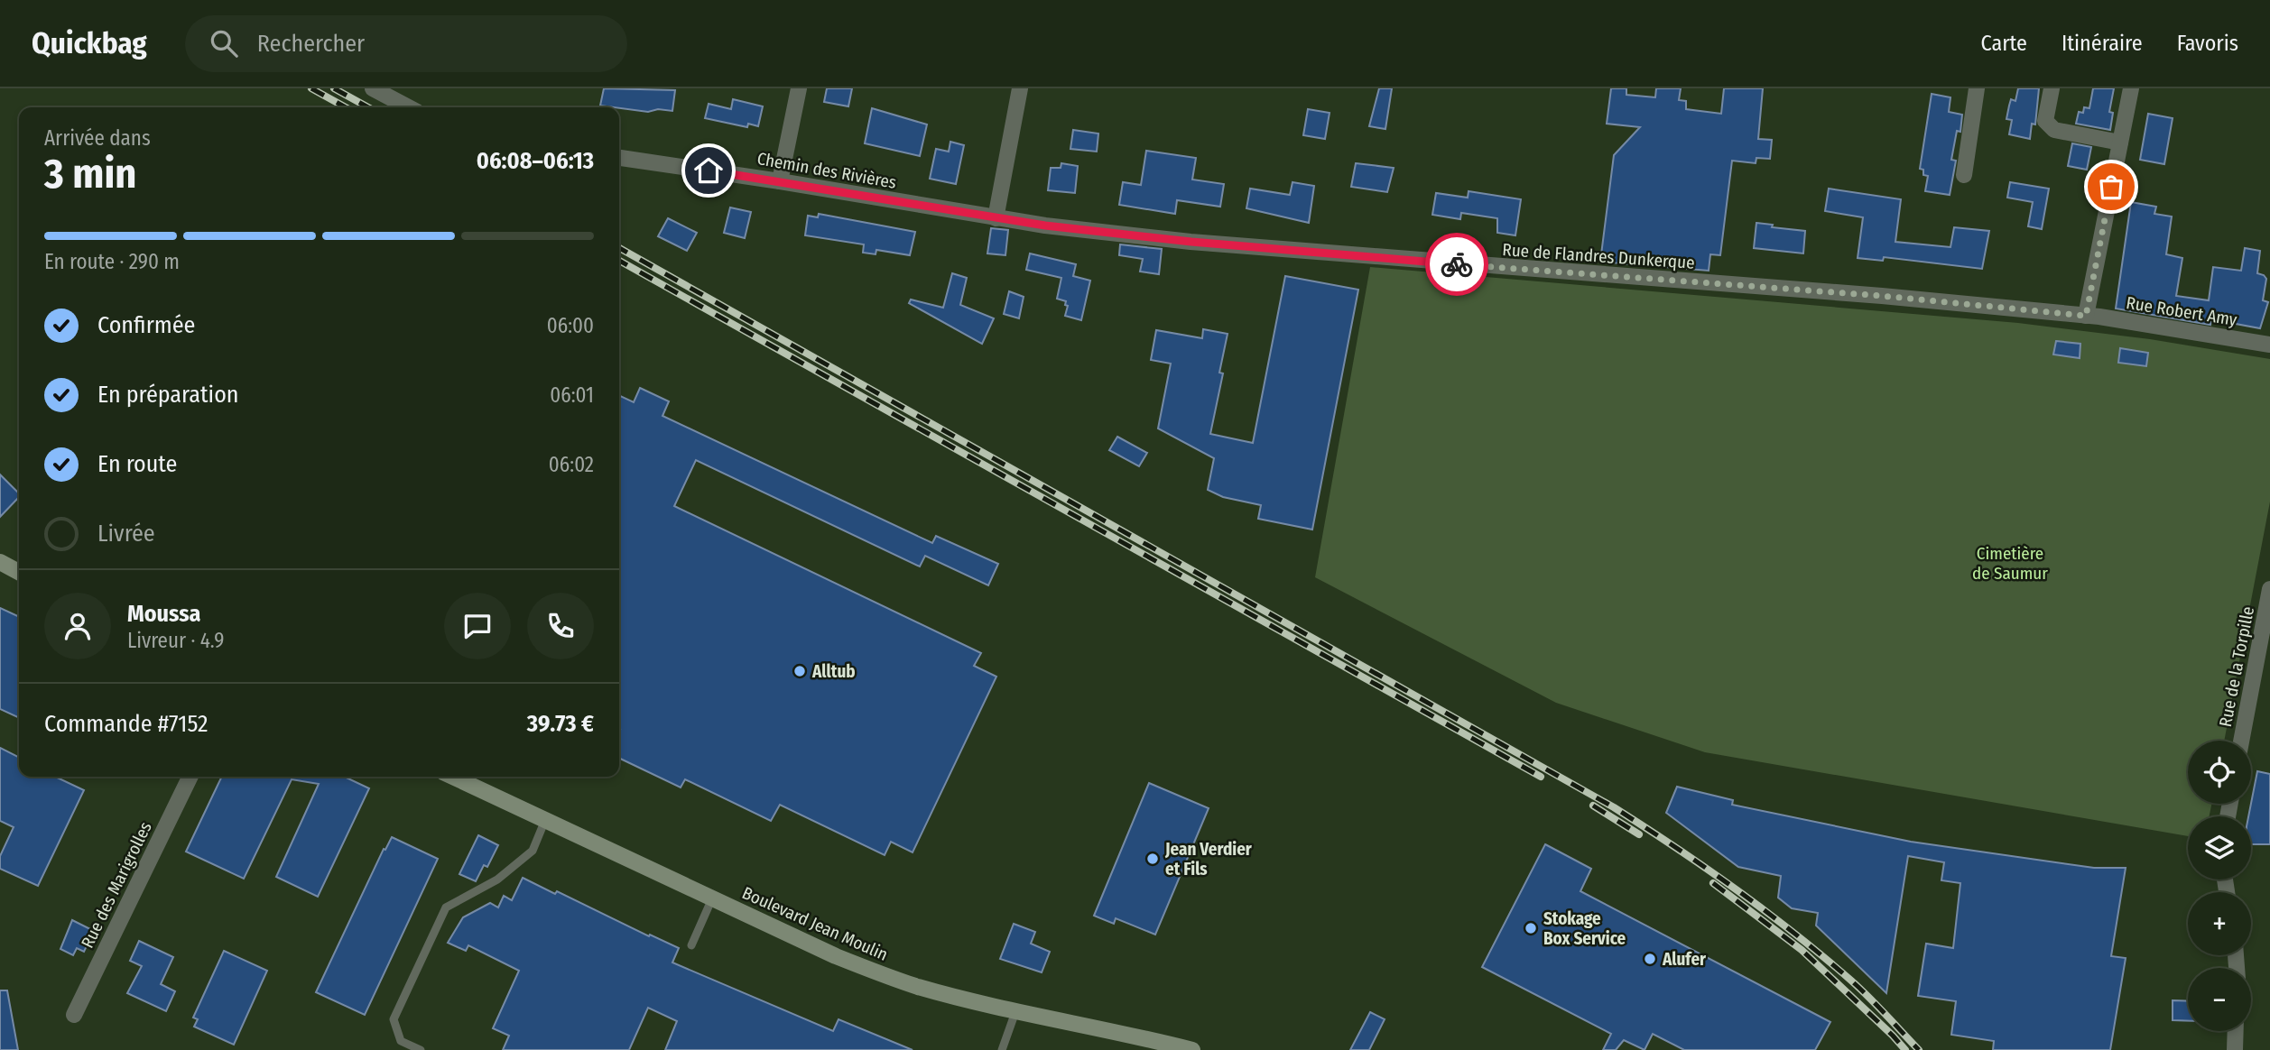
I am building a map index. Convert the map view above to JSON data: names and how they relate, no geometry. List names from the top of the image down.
{
  "streets": {
    "street": [
      "Chemin des Rivières",
      "Rue de Flandres Dunkerque",
      "Rue Robert Amy",
      "Rue de la Torpille",
      "Rue des Marigrolles",
      "Boulevard Jean Moulin"
    ]
  },
  "crossings": [
    ["Chemin des Rivières", "Rue de Flandres Dunkerque"],
    ["Rue de Flandres Dunkerque", "Rue Robert Amy"]
  ],
  "parks": ["Cimetière de Saumur"],
  "places": [
    "Alltub",
    "Jean Verdier et Fils",
    "Stokage Box Service",
    "Alufer"
  ],
  "page": {
    "header": "Quickbag",
    "search": "Rechercher",
    "nav": ["Carte", "Itinéraire", "Favoris"],
    "heading": ["3 min", "Arrivée dans", "06:08–06:13"],
    "panel": [
      "Moussa",
      "Livreur · 4.9",
      "Commande #7152",
      "39.73 €"
    ],
    "bar": "En route · 290 m",
    "list": [
      ["Confirmée", "06:00"],
      ["En préparation", "06:01"],
      ["En route", "06:02"],
      "Livrée"
    ],
    "map_buttons": ["+", "−"]
  }
}
